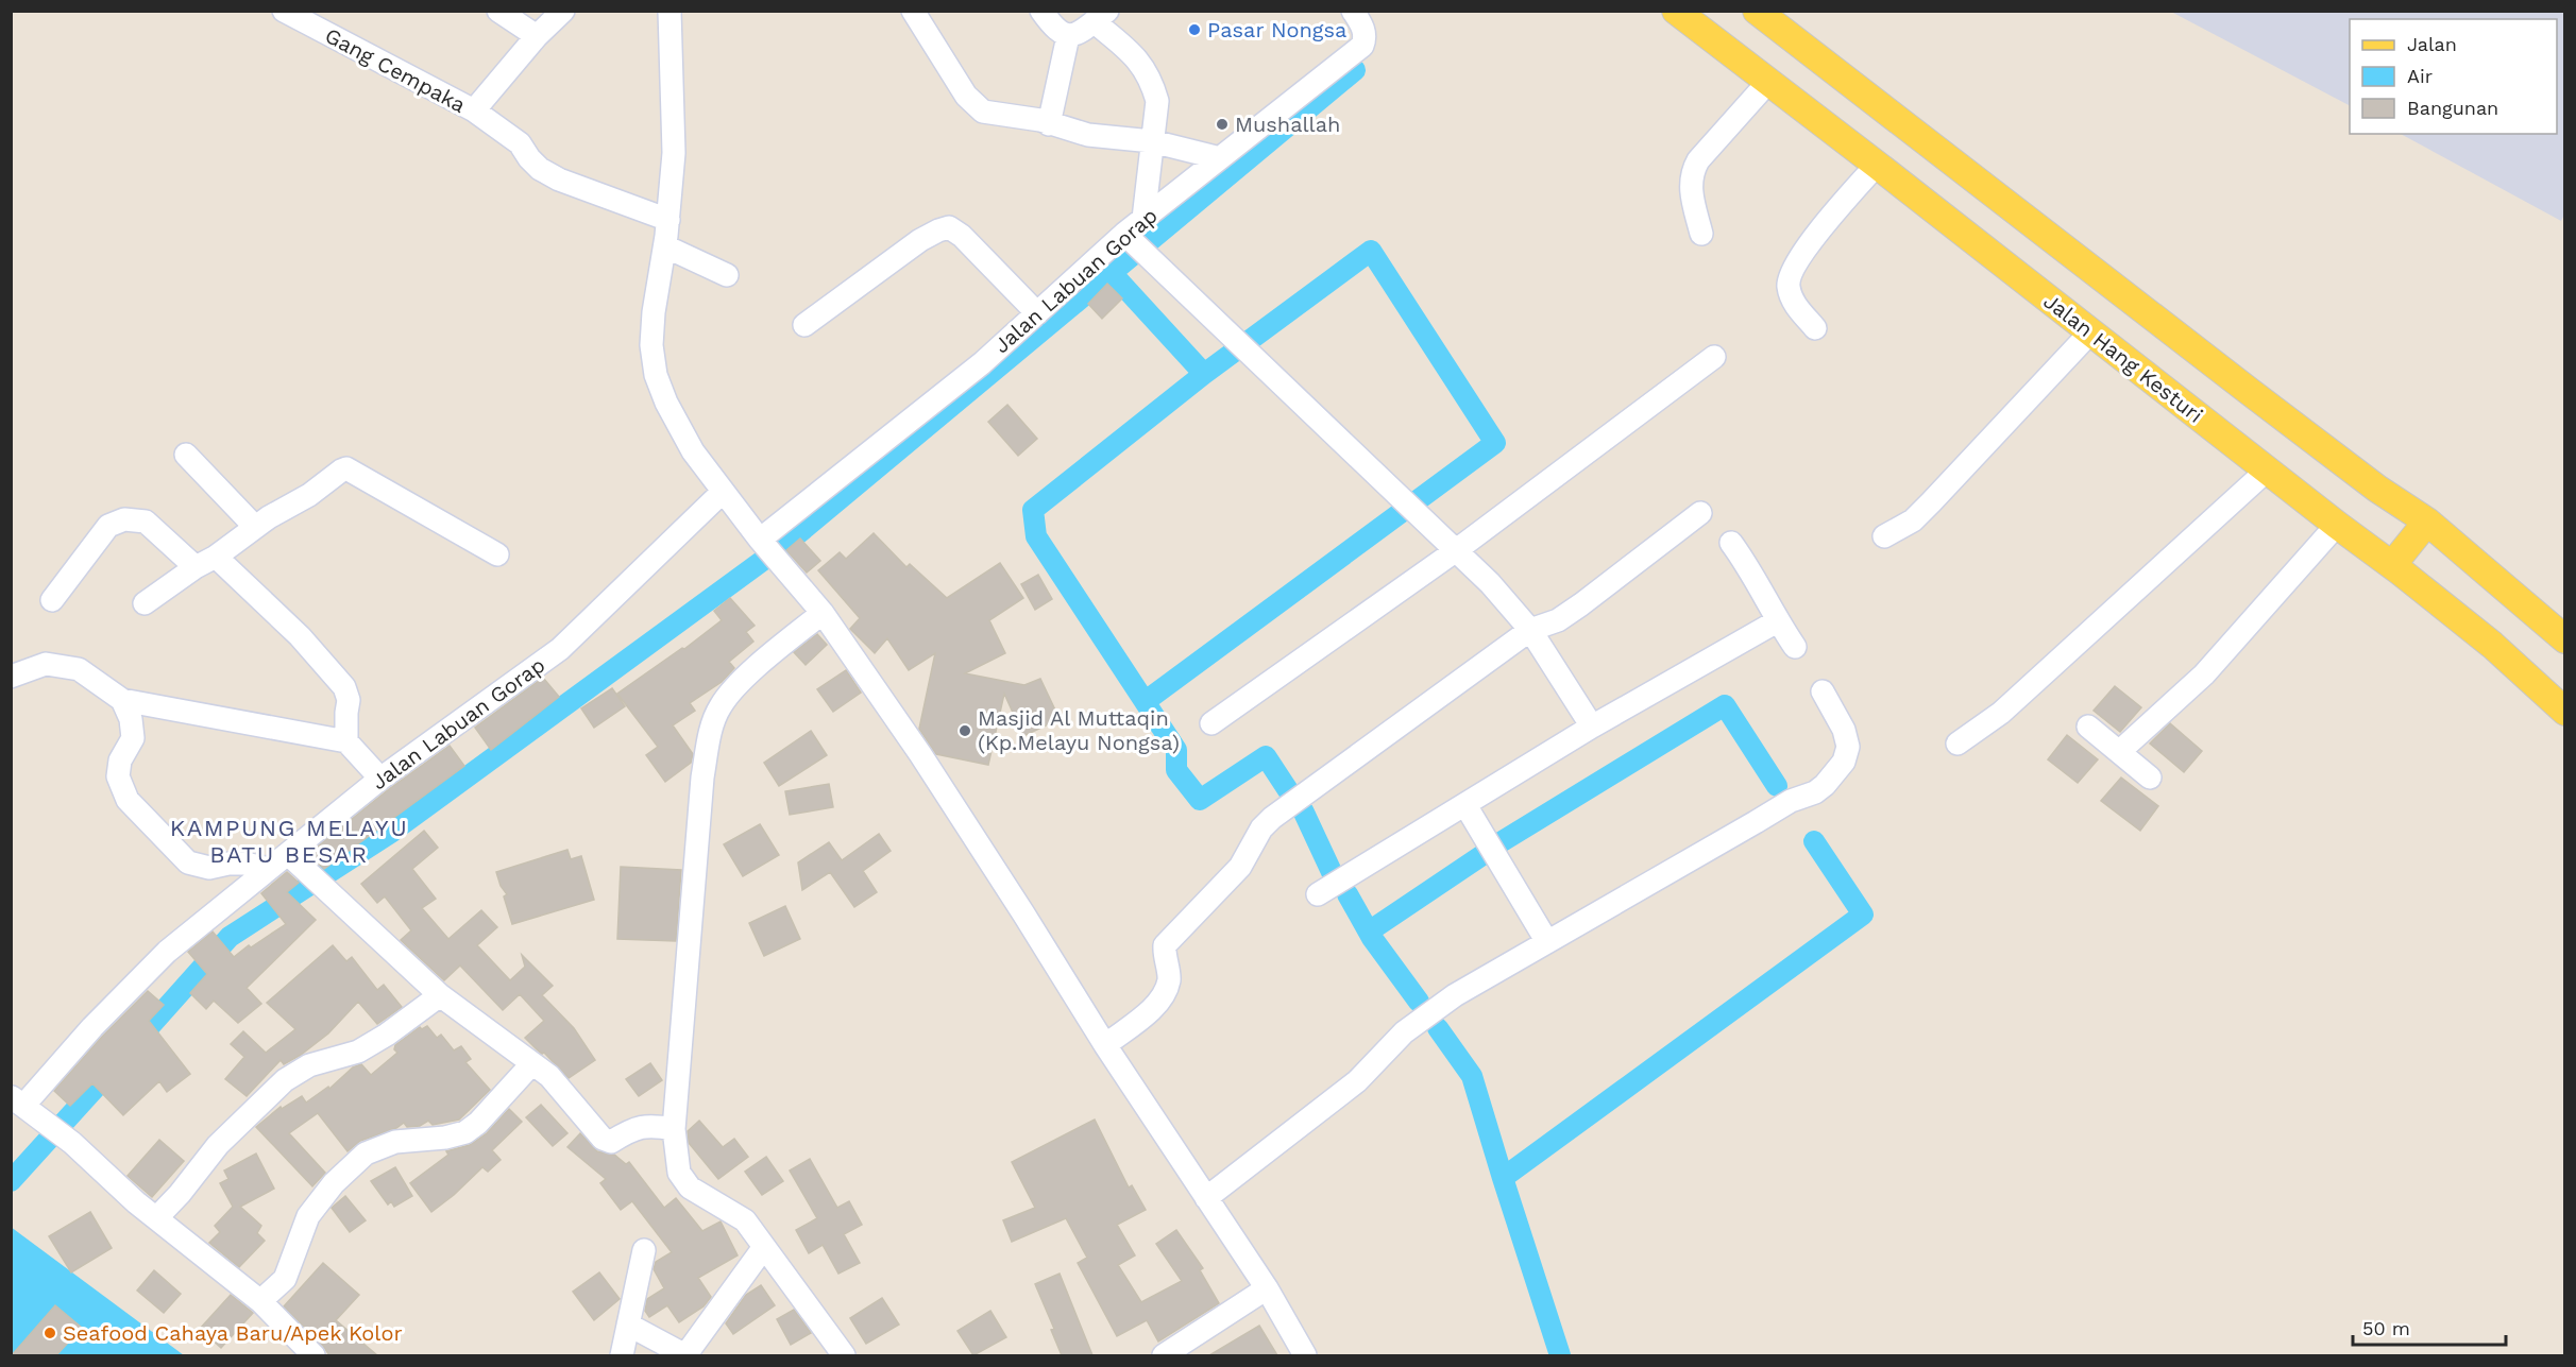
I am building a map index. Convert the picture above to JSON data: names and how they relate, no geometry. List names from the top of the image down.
{
  "streets": {
    "main road": ["Jalan Hang Kesturi"],
    "street": ["Gang Cempaka", "Jalan Labuan Gorap"]
  },
  "districts": ["KAMPUNG MELAYU BATU BESAR"],
  "places": [
    "Pasar Nongsa",
    "Mushallah",
    "Masjid Al Muttaqin (Kp.Melayu Nongsa)",
    "Seafood Cahaya Baru/Apek Kolor"
  ],
  "legend": ["Jalan", "Air", "Bangunan"],
  "scale_bar": "50 m"
}
